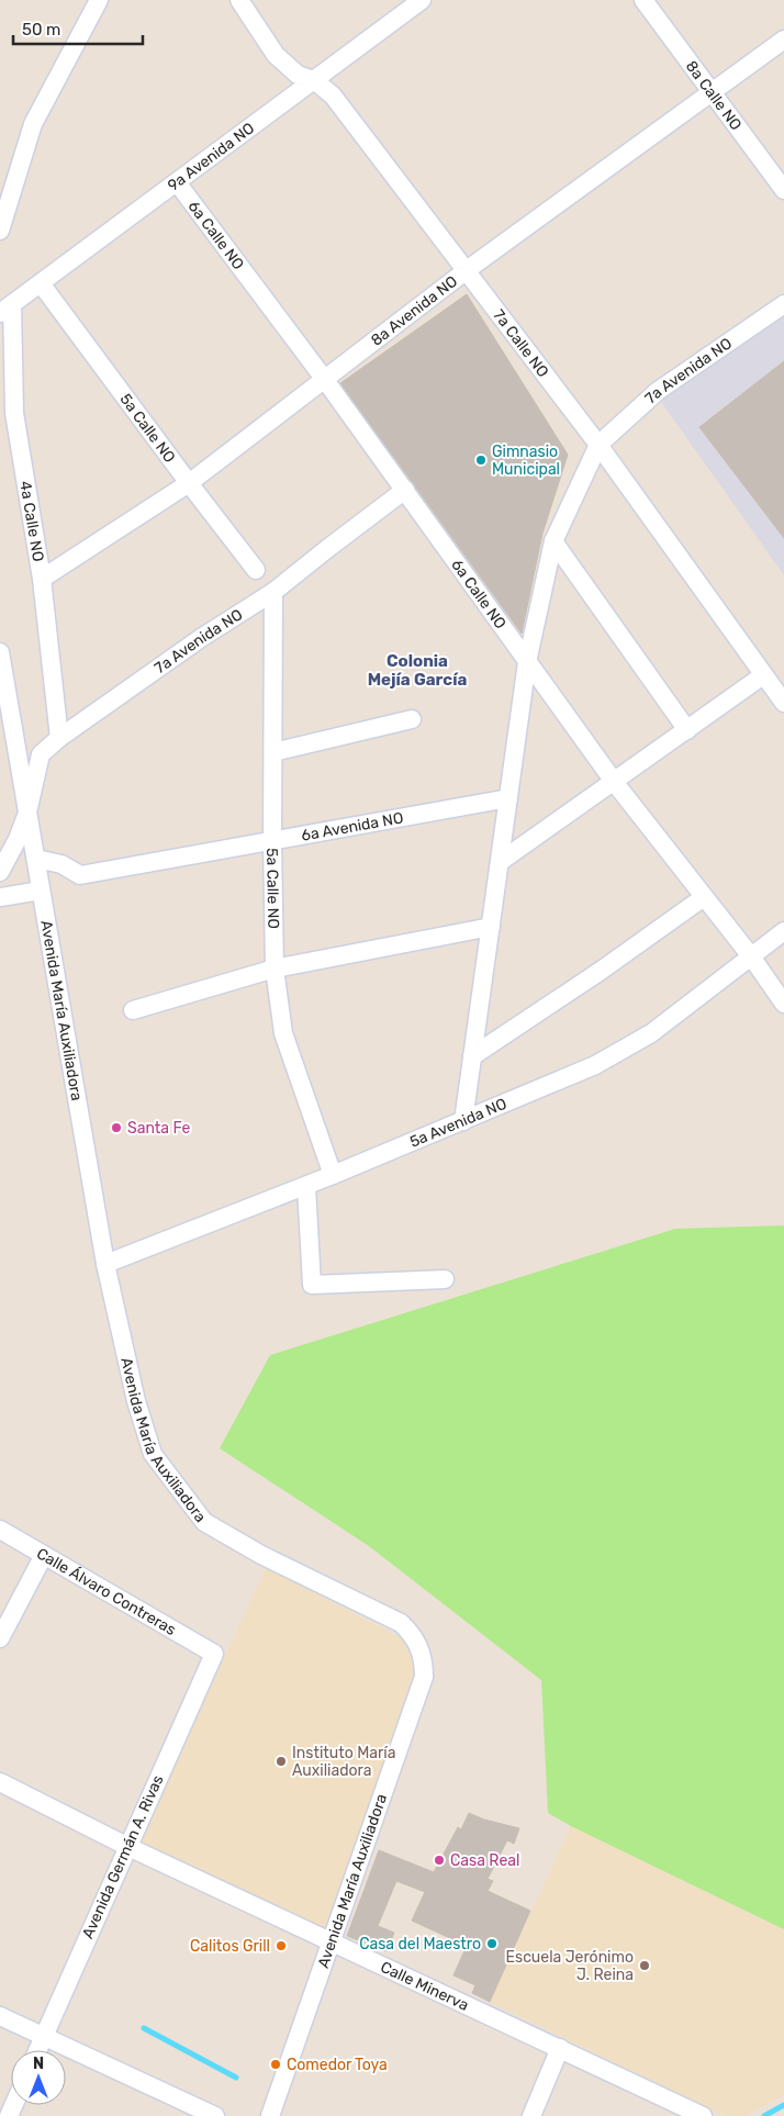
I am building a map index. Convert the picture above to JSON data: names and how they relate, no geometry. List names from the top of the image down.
{
  "streets": {
    "street": [
      "8a Calle NO",
      "9a Avenida NO",
      "6a Calle NO",
      "8a Avenida NO",
      "7a Calle NO",
      "7a Avenida NO",
      "5a Calle NO",
      "4a Calle NO",
      "6a Avenida NO",
      "Avenida María Auxiliadora",
      "5a Avenida NO",
      "Calle Álvaro Contreras",
      "Avenida Germán A. Rivas",
      "Calle Minerva"
    ]
  },
  "crossings": [
    ["8a Calle NO", "8a Avenida NO"],
    ["9a Avenida NO", "6a Calle NO"],
    ["9a Avenida NO", "7a Calle NO"],
    ["9a Avenida NO", "5a Calle NO"],
    ["9a Avenida NO", "4a Calle NO"],
    ["6a Calle NO", "8a Avenida NO"],
    ["6a Calle NO", "7a Avenida NO"],
    ["6a Calle NO", "5a Avenida NO"],
    ["8a Avenida NO", "7a Calle NO"],
    ["8a Avenida NO", "5a Calle NO"],
    ["8a Avenida NO", "4a Calle NO"],
    ["7a Calle NO", "7a Avenida NO"],
    ["7a Avenida NO", "5a Calle NO"],
    ["7a Avenida NO", "4a Calle NO"],
    ["7a Avenida NO", "Avenida María Auxiliadora"],
    ["5a Calle NO", "6a Avenida NO"],
    ["5a Calle NO", "5a Avenida NO"],
    ["6a Avenida NO", "Avenida María Auxiliadora"],
    ["Avenida María Auxiliadora", "5a Avenida NO"],
    ["Avenida María Auxiliadora", "Calle Minerva"],
    ["Calle Álvaro Contreras", "Avenida Germán A. Rivas"],
    ["Avenida Germán A. Rivas", "Calle Minerva"]
  ],
  "districts": ["Colonia Mejía García"],
  "places": [
    "Gimnasio Municipal",
    "Santa Fe",
    "Instituto María Auxiliadora",
    "Casa Real",
    "Casa del Maestro",
    "Calitos Grill",
    "Escuela Jerónimo J. Reina",
    "Comedor Toya"
  ],
  "scale_bar": "50 m",
  "north": "top"
}
